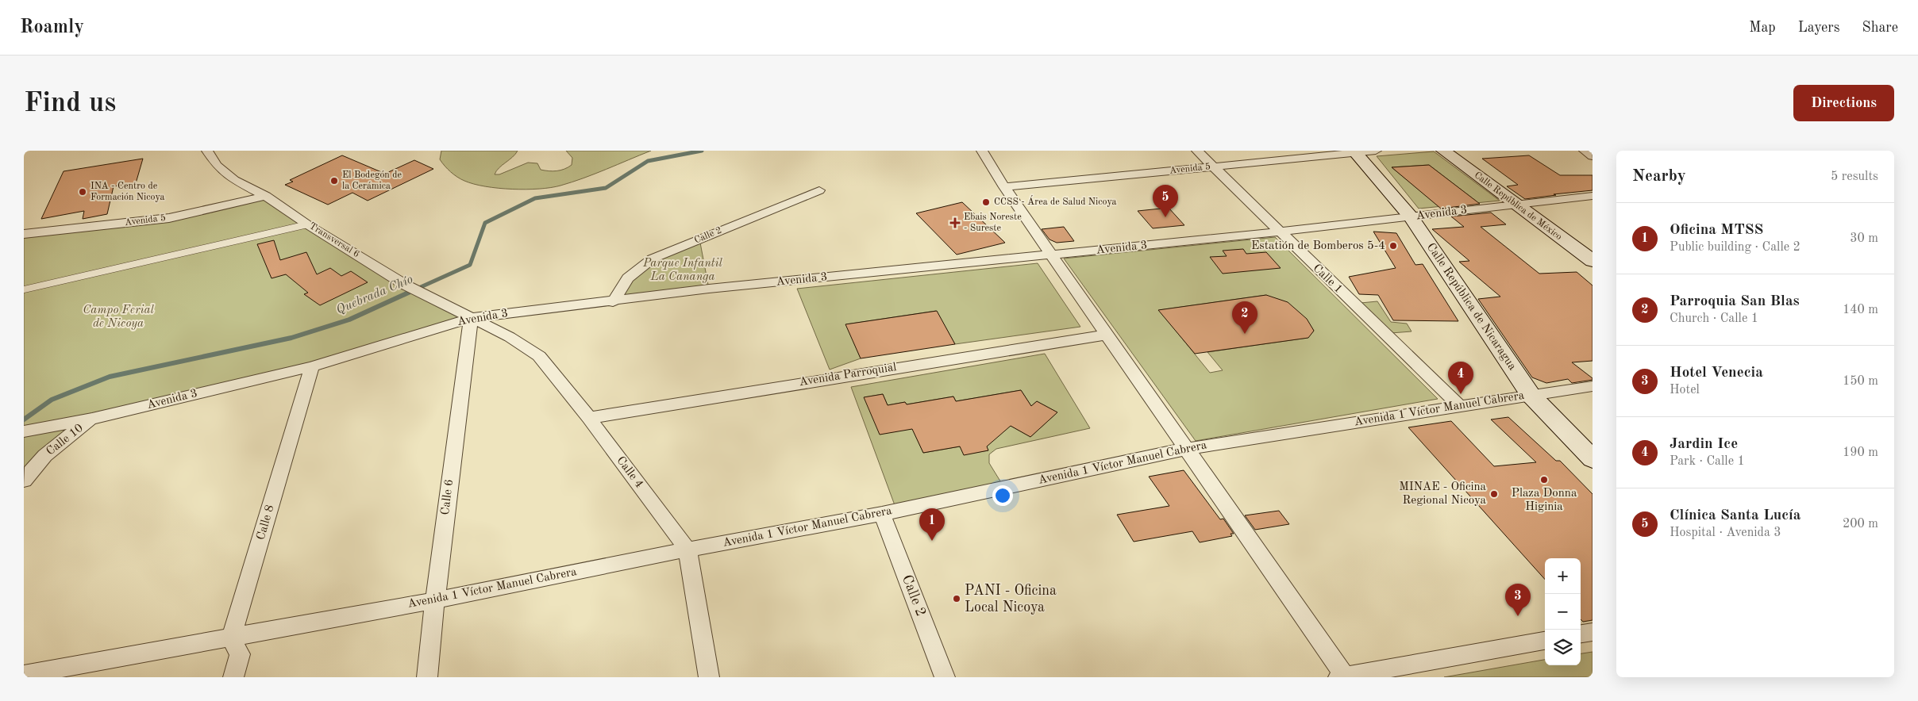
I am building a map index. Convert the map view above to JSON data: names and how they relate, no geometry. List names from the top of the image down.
{
  "streets": {
    "main road": ["Calle República de México", "Calle República de Nicaragua"],
    "street": [
      "Avenida 5",
      "Avenida 3",
      "Calle 2",
      "Transversal 6",
      "Calle 1",
      "Avenida Parroquial",
      "Avenida 1 Víctor Manuel Cabrera",
      "Calle 10",
      "Calle 4",
      "Calle 6",
      "Calle 8"
    ]
  },
  "crossings": [
    ["Avenida 5", "Transversal 6"],
    ["Avenida 5", "Calle 1"],
    ["Avenida 5", "Calle República de Nicaragua"],
    ["Calle República de México", "Avenida 3"],
    ["Avenida 3", "Calle 2"],
    ["Avenida 3", "Transversal 6"],
    ["Avenida 3", "Calle 1"],
    ["Avenida 3", "Calle República de Nicaragua"],
    ["Avenida 3", "Calle 10"],
    ["Avenida 3", "Calle 4"],
    ["Avenida 3", "Calle 6"],
    ["Avenida 3", "Calle 8"],
    ["Calle 2", "Avenida 1 Víctor Manuel Cabrera"],
    ["Transversal 6", "Calle 4"],
    ["Transversal 6", "Calle 6"],
    ["Calle 1", "Avenida 1 Víctor Manuel Cabrera"],
    ["Calle República de Nicaragua", "Avenida 1 Víctor Manuel Cabrera"],
    ["Avenida Parroquial", "Calle 4"],
    ["Avenida 1 Víctor Manuel Cabrera", "Calle 4"],
    ["Avenida 1 Víctor Manuel Cabrera", "Calle 6"],
    ["Avenida 1 Víctor Manuel Cabrera", "Calle 8"],
    ["Calle 4", "Calle 6"]
  ],
  "water": ["Quebrada Chío"],
  "parks": ["Parque Infantil La Cananga", "Campo Ferial de Nicoya"],
  "places": {
    "other": [
      "El Bodegón de la Cerámica",
      "INA - Centro de Formación Nicoya",
      "CCSS - Área de Salud Nicoya",
      "Estatión de Bomberos 5-4",
      "Plaza Donna Higinia",
      "MINAE - Oficina Regional Nicoya",
      "PANI - Oficina Local Nicoya"
    ],
    "health": ["Ebais Noreste - Sureste"]
  },
  "page": {
    "header": "Roamly",
    "nav": ["Map", "Layers", "Share"],
    "buttons": "Directions",
    "title": "Find us",
    "heading": ["Nearby", "5 results"],
    "pins": [
      "5",
      "2",
      "4",
      "1",
      "3"
    ],
    "list": [
      {
        "mark": "1",
        "name": "Oficina MTSS",
        "note": "Public building · Calle 2",
        "value": "30 m"
      },
      {
        "mark": "2",
        "name": "Parroquia San Blas",
        "note": "Church · Calle 1",
        "value": "140 m"
      },
      {
        "mark": "3",
        "name": "Hotel Venecia",
        "note": "Hotel",
        "value": "150 m"
      },
      {
        "mark": "4",
        "name": "Jardin Ice",
        "note": "Park · Calle 1",
        "value": "190 m"
      },
      {
        "mark": "5",
        "name": "Clínica Santa Lucía",
        "note": "Hospital · Avenida 3",
        "value": "200 m"
      }
    ],
    "map_buttons": ["+", "−"]
  }
}
